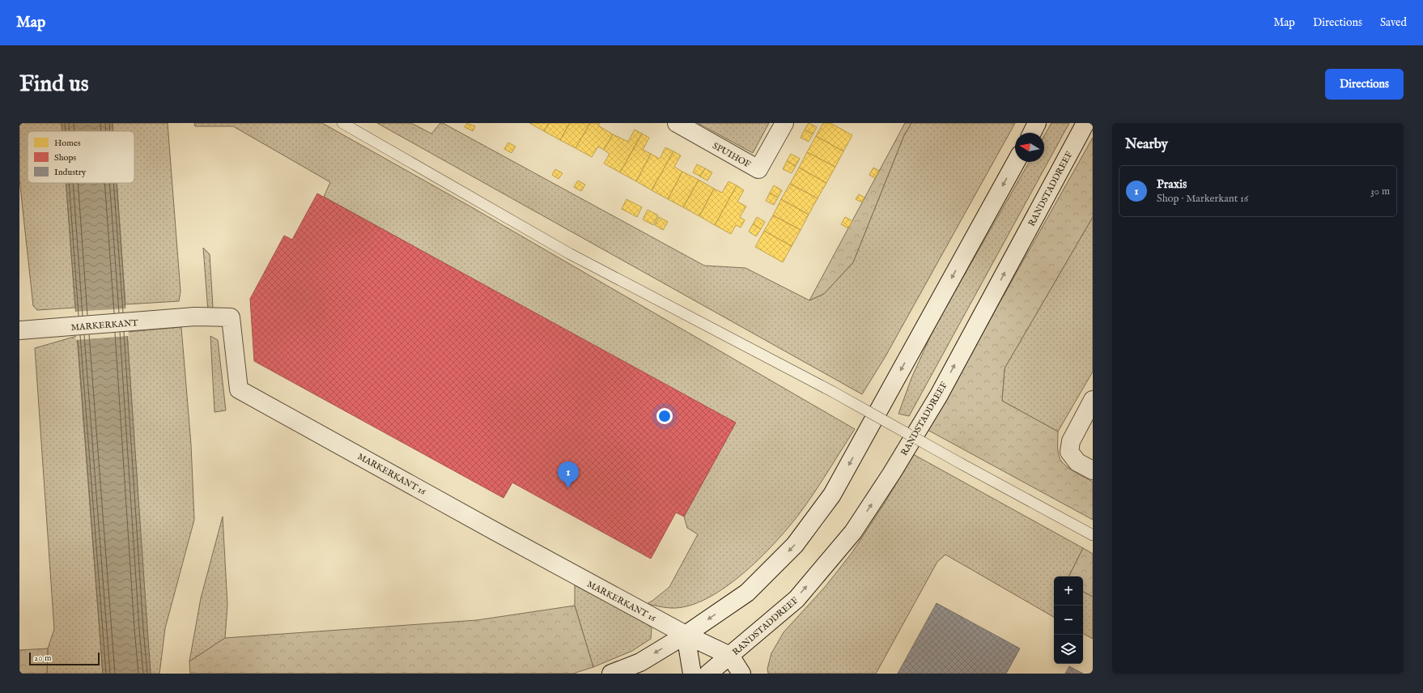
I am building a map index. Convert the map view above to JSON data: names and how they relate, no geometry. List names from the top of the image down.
{
  "streets": {
    "main road": [
      "SPUIHOF",
      "RANDSTADDREEF",
      "MARKERKANT",
      "MARKERKANT 16"
    ]
  },
  "crossings": [
    ["RANDSTADDREEF", "MARKERKANT 16"],
    ["MARKERKANT", "MARKERKANT 16"]
  ],
  "legend": ["Homes", "Shops", "Industry"],
  "scale_bar": "20 m",
  "north": "left",
  "page": {
    "header": "Map",
    "nav": ["Map", "Directions", "Saved"],
    "buttons": "Directions",
    "title": "Find us",
    "heading": "Nearby",
    "list": [
      {
        "mark": "1",
        "name": "Praxis",
        "note": "Shop · Markerkant 16",
        "value": "30 m"
      }
    ],
    "pins": "1",
    "map_buttons": ["+", "−"],
    "scale": "20 m"
  }
}
